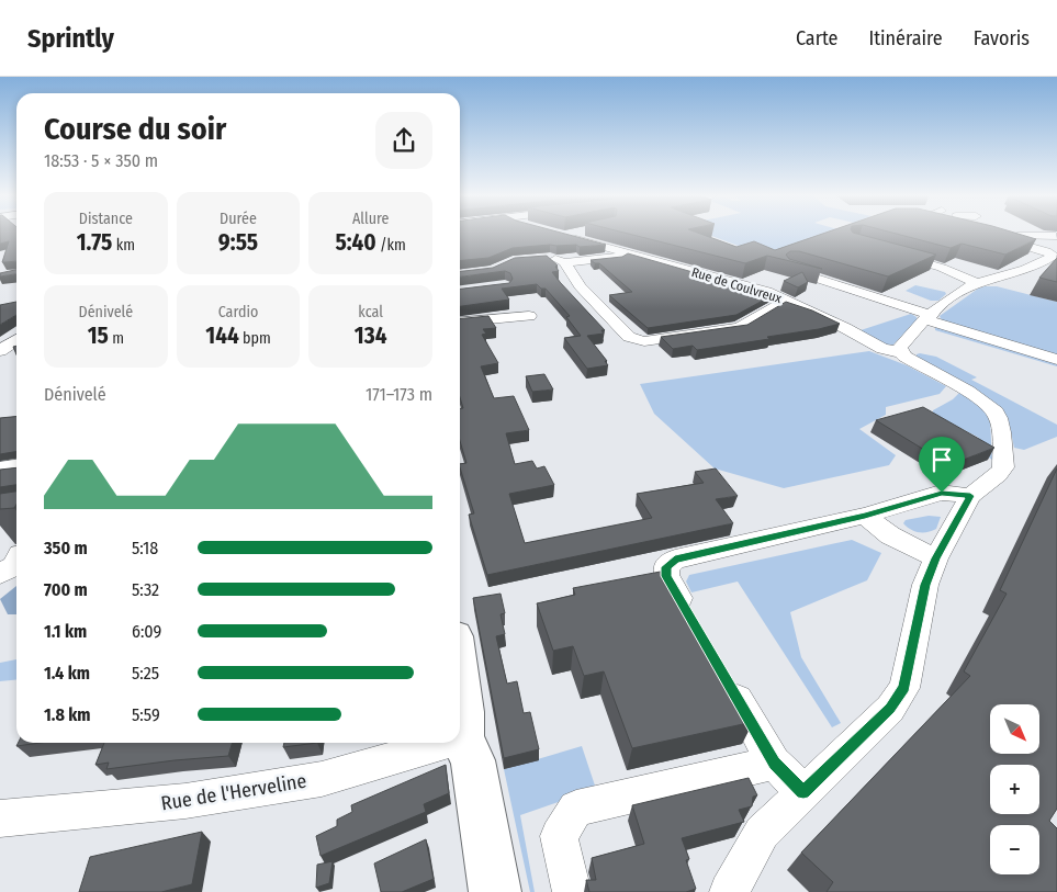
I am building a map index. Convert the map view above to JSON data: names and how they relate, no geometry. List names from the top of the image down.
{
  "streets": {
    "street": ["Rue de Coulvreux", "Rue de l'Herveline"]
  },
  "north": "bottom right",
  "page": {
    "header": "Sprintly",
    "nav": ["Carte", "Itinéraire", "Favoris"],
    "heading": ["Course du soir", "18:53 · 5 × 350 m"],
    "stats": [
      ["Distance", "1.75 km"],
      ["Durée", "9:55"],
      ["Allure", "5:40 /km"],
      ["Dénivelé", "15 m"],
      ["Cardio", "144 bpm"],
      ["kcal", "134"]
    ],
    "chart": ["Dénivelé", "171–173 m"],
    "list": [
      {
        "name": "350 m",
        "note": "5:18"
      },
      {
        "name": "700 m",
        "note": "5:32"
      },
      {
        "name": "1.1 km",
        "note": "6:09"
      },
      {
        "name": "1.4 km",
        "note": "5:25"
      },
      {
        "name": "1.8 km",
        "note": "5:59"
      }
    ],
    "map_buttons": ["+", "−"]
  }
}
